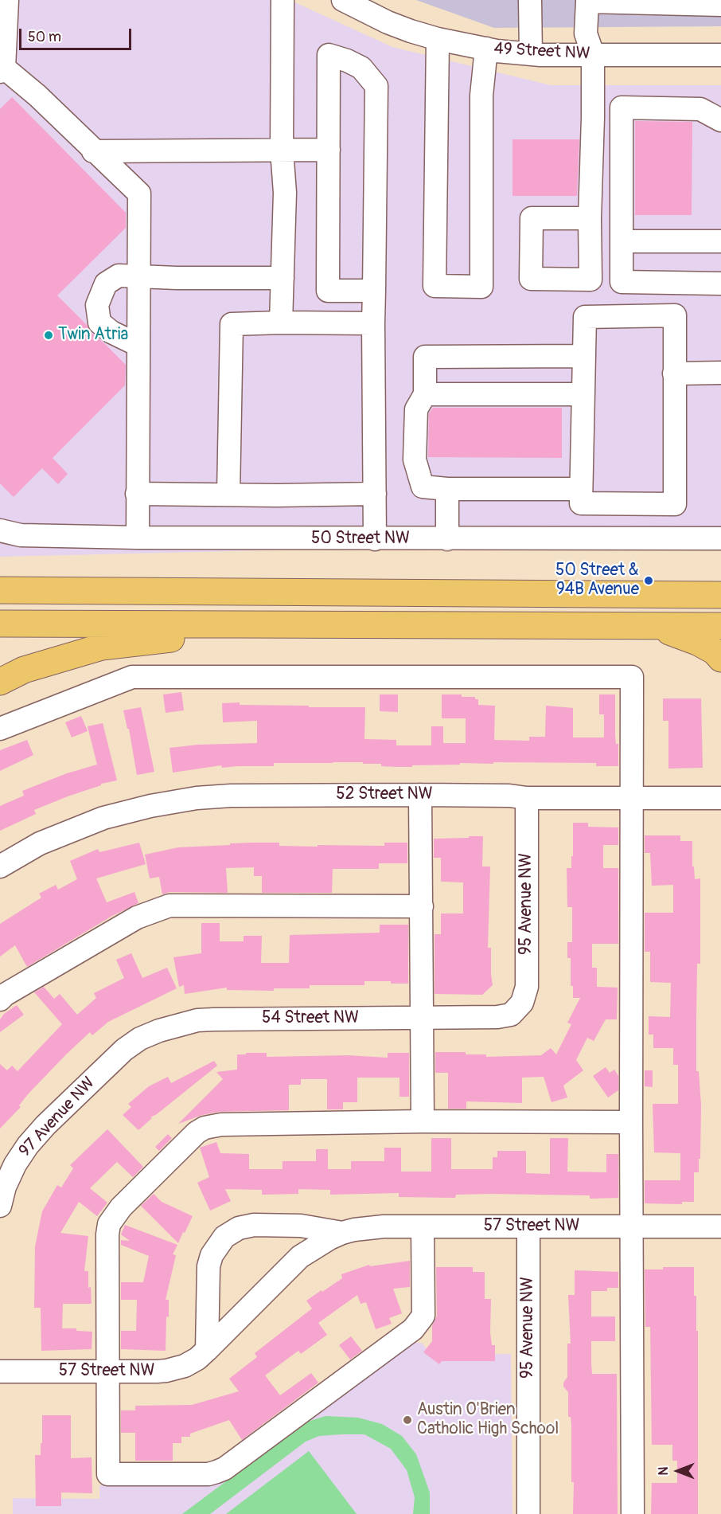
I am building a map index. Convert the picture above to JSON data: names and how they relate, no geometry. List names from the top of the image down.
{
  "streets": {
    "street": [
      "49 Street NW",
      "50 Street NW",
      "52 Street NW",
      "95 Avenue NW",
      "54 Street NW",
      "97 Avenue NW",
      "57 Street NW"
    ]
  },
  "crossings": [
    ["52 Street NW", "95 Avenue NW"],
    ["95 Avenue NW", "54 Street NW"],
    ["95 Avenue NW", "57 Street NW"],
    ["54 Street NW", "97 Avenue NW"]
  ],
  "places": ["Twin Atria", "50 Street & 94B Avenue", "Austin O'Brien Catholic High School"],
  "scale_bar": "50 m",
  "north": "left"
}
